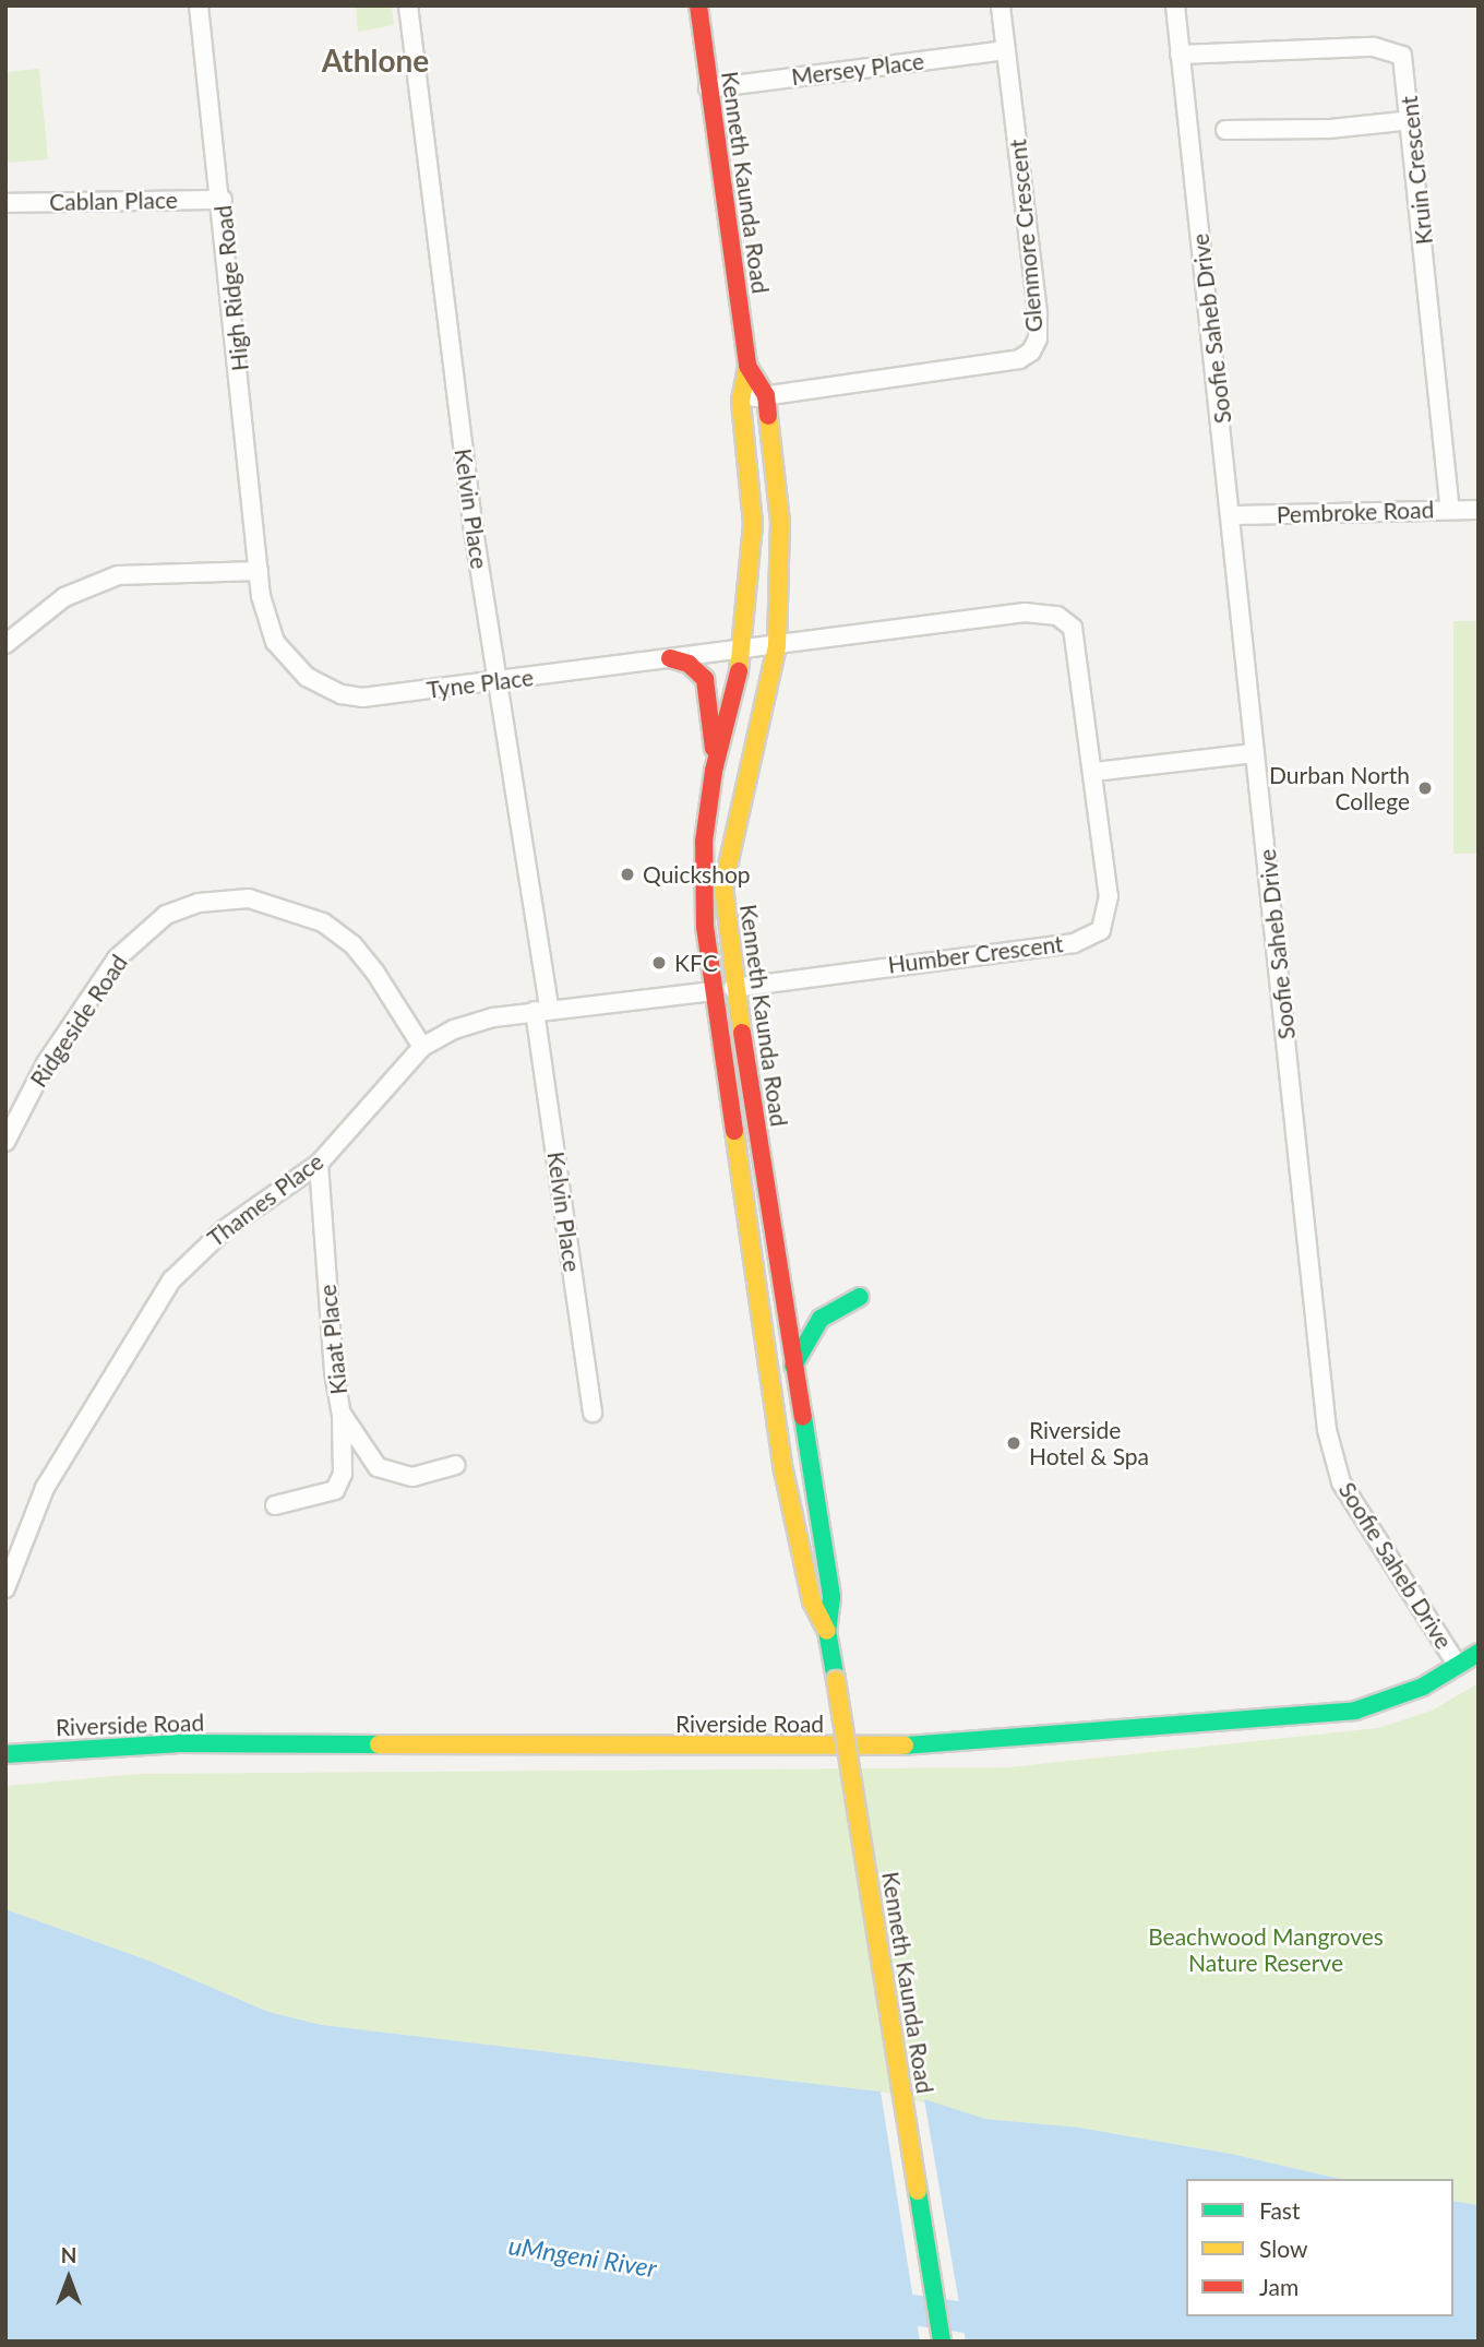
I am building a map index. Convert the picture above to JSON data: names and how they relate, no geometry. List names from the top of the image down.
{
  "streets": {
    "main road": ["Kenneth Kaunda Road", "Riverside Road"],
    "street": [
      "Mersey Place",
      "Kruin Crescent",
      "Cablan Place",
      "Glenmore Crescent",
      "High Ridge Road",
      "Soofie Saheb Drive",
      "Kelvin Place",
      "Pembroke Road",
      "Tyne Place",
      "Humber Crescent",
      "Ridgeside Road",
      "Thames Place",
      "Kiaat Place"
    ]
  },
  "crossings": [
    ["Mersey Place", "Kenneth Kaunda Road"],
    ["Mersey Place", "Glenmore Crescent"],
    ["Kruin Crescent", "Soofie Saheb Drive"],
    ["Kruin Crescent", "Pembroke Road"],
    ["Kenneth Kaunda Road", "Glenmore Crescent"],
    ["Kenneth Kaunda Road", "Tyne Place"],
    ["Kenneth Kaunda Road", "Humber Crescent"],
    ["Kenneth Kaunda Road", "Thames Place"],
    ["Cablan Place", "High Ridge Road"],
    ["High Ridge Road", "Tyne Place"],
    ["Soofie Saheb Drive", "Pembroke Road"],
    ["Soofie Saheb Drive", "Riverside Road"],
    ["Kelvin Place", "Tyne Place"],
    ["Kelvin Place", "Thames Place"],
    ["Tyne Place", "Humber Crescent"],
    ["Ridgeside Road", "Thames Place"],
    ["Thames Place", "Kiaat Place"]
  ],
  "districts": ["Athlone"],
  "water": ["uMngeni River"],
  "parks": ["Beachwood Mangroves Nature Reserve"],
  "places": [
    "Durban North College",
    "Quickshop",
    "KFC",
    "Riverside Hotel & Spa"
  ],
  "legend": ["Fast", "Slow", "Jam"],
  "north": "top"
}
